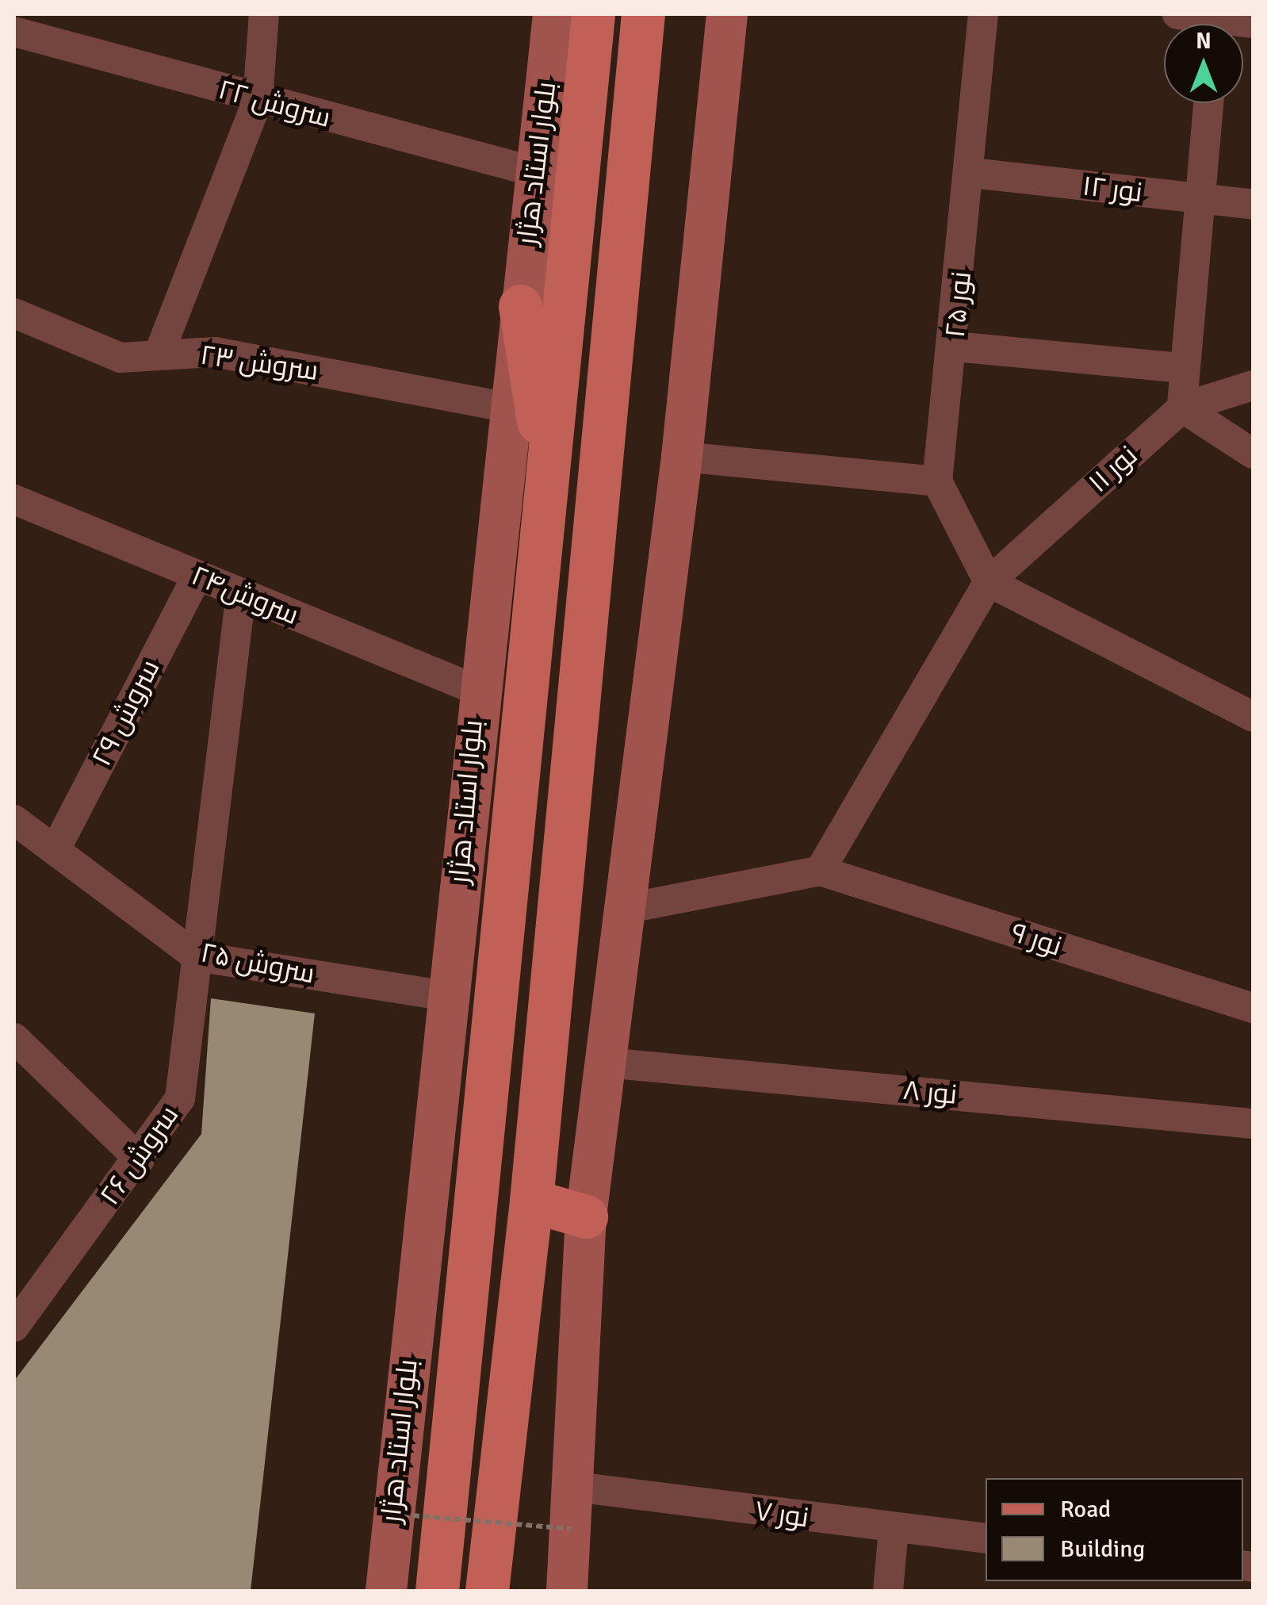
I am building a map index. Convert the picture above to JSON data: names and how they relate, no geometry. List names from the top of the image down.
{
  "streets": {
    "main road": ["بلوار استاد هژار"],
    "street": [
      "سروش ۲۲",
      "نور ۱۲",
      "نور ۲۵",
      "سروش ۲۳",
      "نور ۱۱",
      "سروش۲۴",
      "سروش ۲۹",
      "نور ۹",
      "سروش ۲۵",
      "نور ۸",
      "سروش ۲۶",
      "نور ۷"
    ]
  },
  "crossings": [
    ["سروش ۲۲", "بلوار استاد هژار"],
    ["بلوار استاد هژار", "سروش ۲۳"],
    ["بلوار استاد هژار", "سروش۲۴"],
    ["بلوار استاد هژار", "سروش ۲۵"],
    ["نور ۱۲", "نور ۲۵"],
    ["نور ۱۱", "نور ۹"],
    ["سروش۲۴", "سروش ۲۹"],
    ["سروش۲۴", "سروش ۲۶"],
    ["سروش ۲۹", "سروش ۲۵"],
    ["سروش ۲۵", "سروش ۲۶"]
  ],
  "legend": ["Road", "Building"],
  "north": "top"
}
